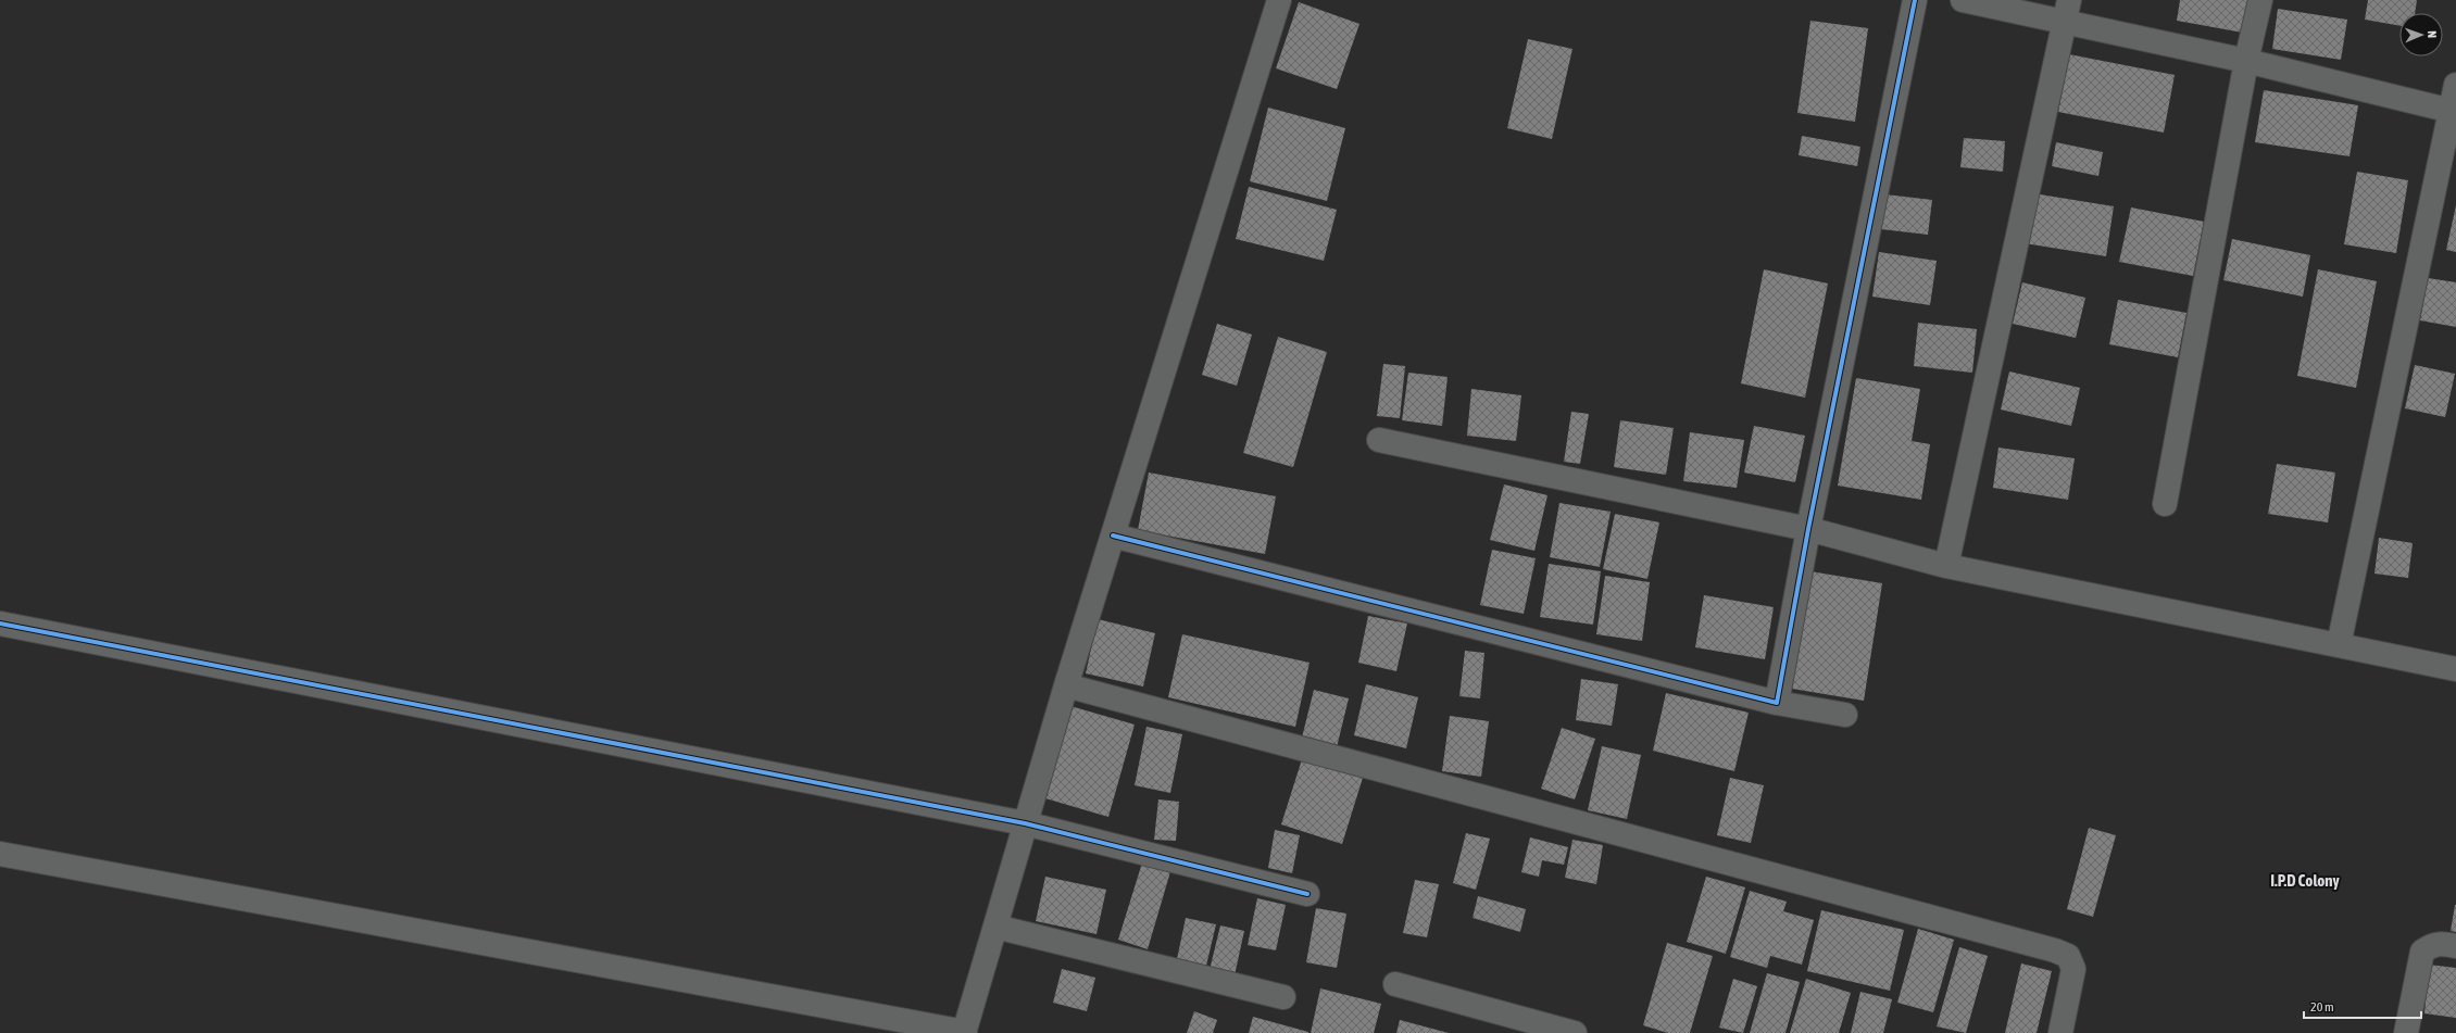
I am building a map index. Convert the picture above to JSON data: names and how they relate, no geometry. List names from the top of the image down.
{
  "districts": ["I.P.D Colony"],
  "scale_bar": "20 m",
  "north": "right"
}
